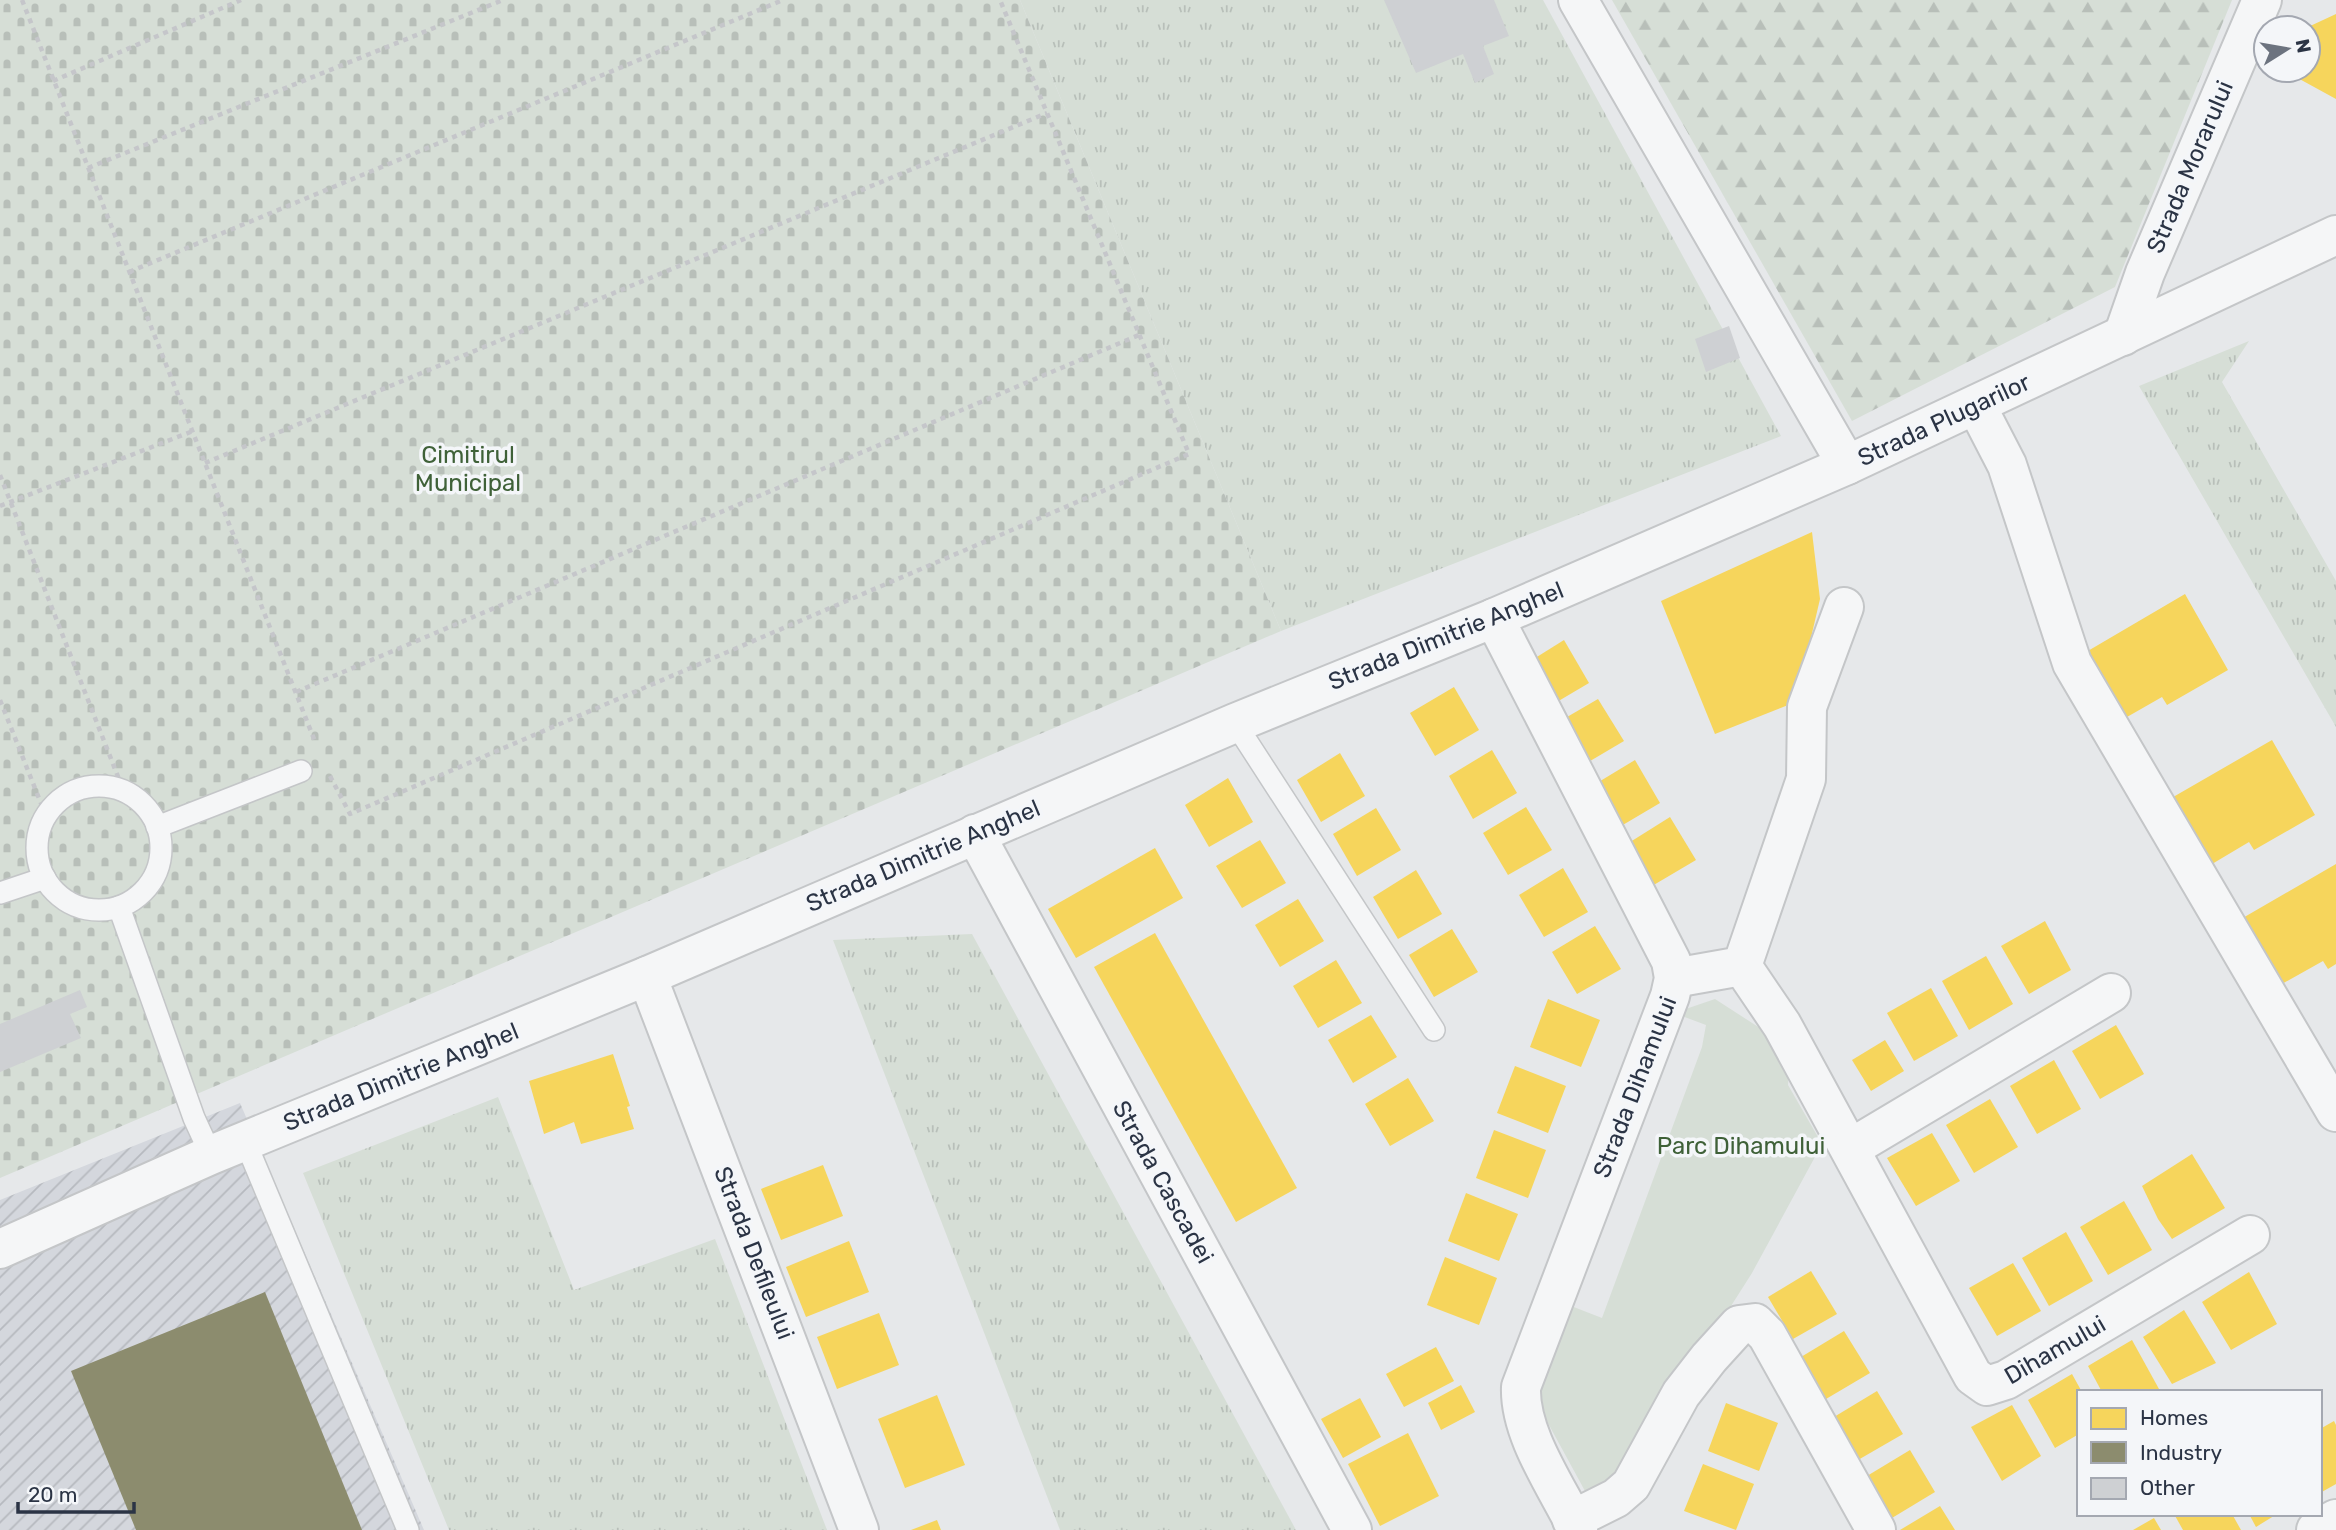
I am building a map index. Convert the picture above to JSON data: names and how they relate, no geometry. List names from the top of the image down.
{
  "streets": {
    "street": [
      "Strada Morarului",
      "Strada Plugarilor",
      "Strada Dimitrie Anghel",
      "Strada Dihamului",
      "Strada Cascadei",
      "Strada Defileului",
      "Dihamului"
    ]
  },
  "crossings": [
    ["Strada Morarului", "Strada Plugarilor"],
    ["Strada Plugarilor", "Strada Dimitrie Anghel"],
    ["Strada Dimitrie Anghel", "Strada Dihamului"],
    ["Strada Dimitrie Anghel", "Strada Cascadei"],
    ["Strada Dimitrie Anghel", "Strada Defileului"]
  ],
  "parks": ["Cimitirul Municipal", "Parc Dihamului"],
  "legend": ["Homes", "Industry", "Other"],
  "scale_bar": "20 m",
  "north": "right"
}
